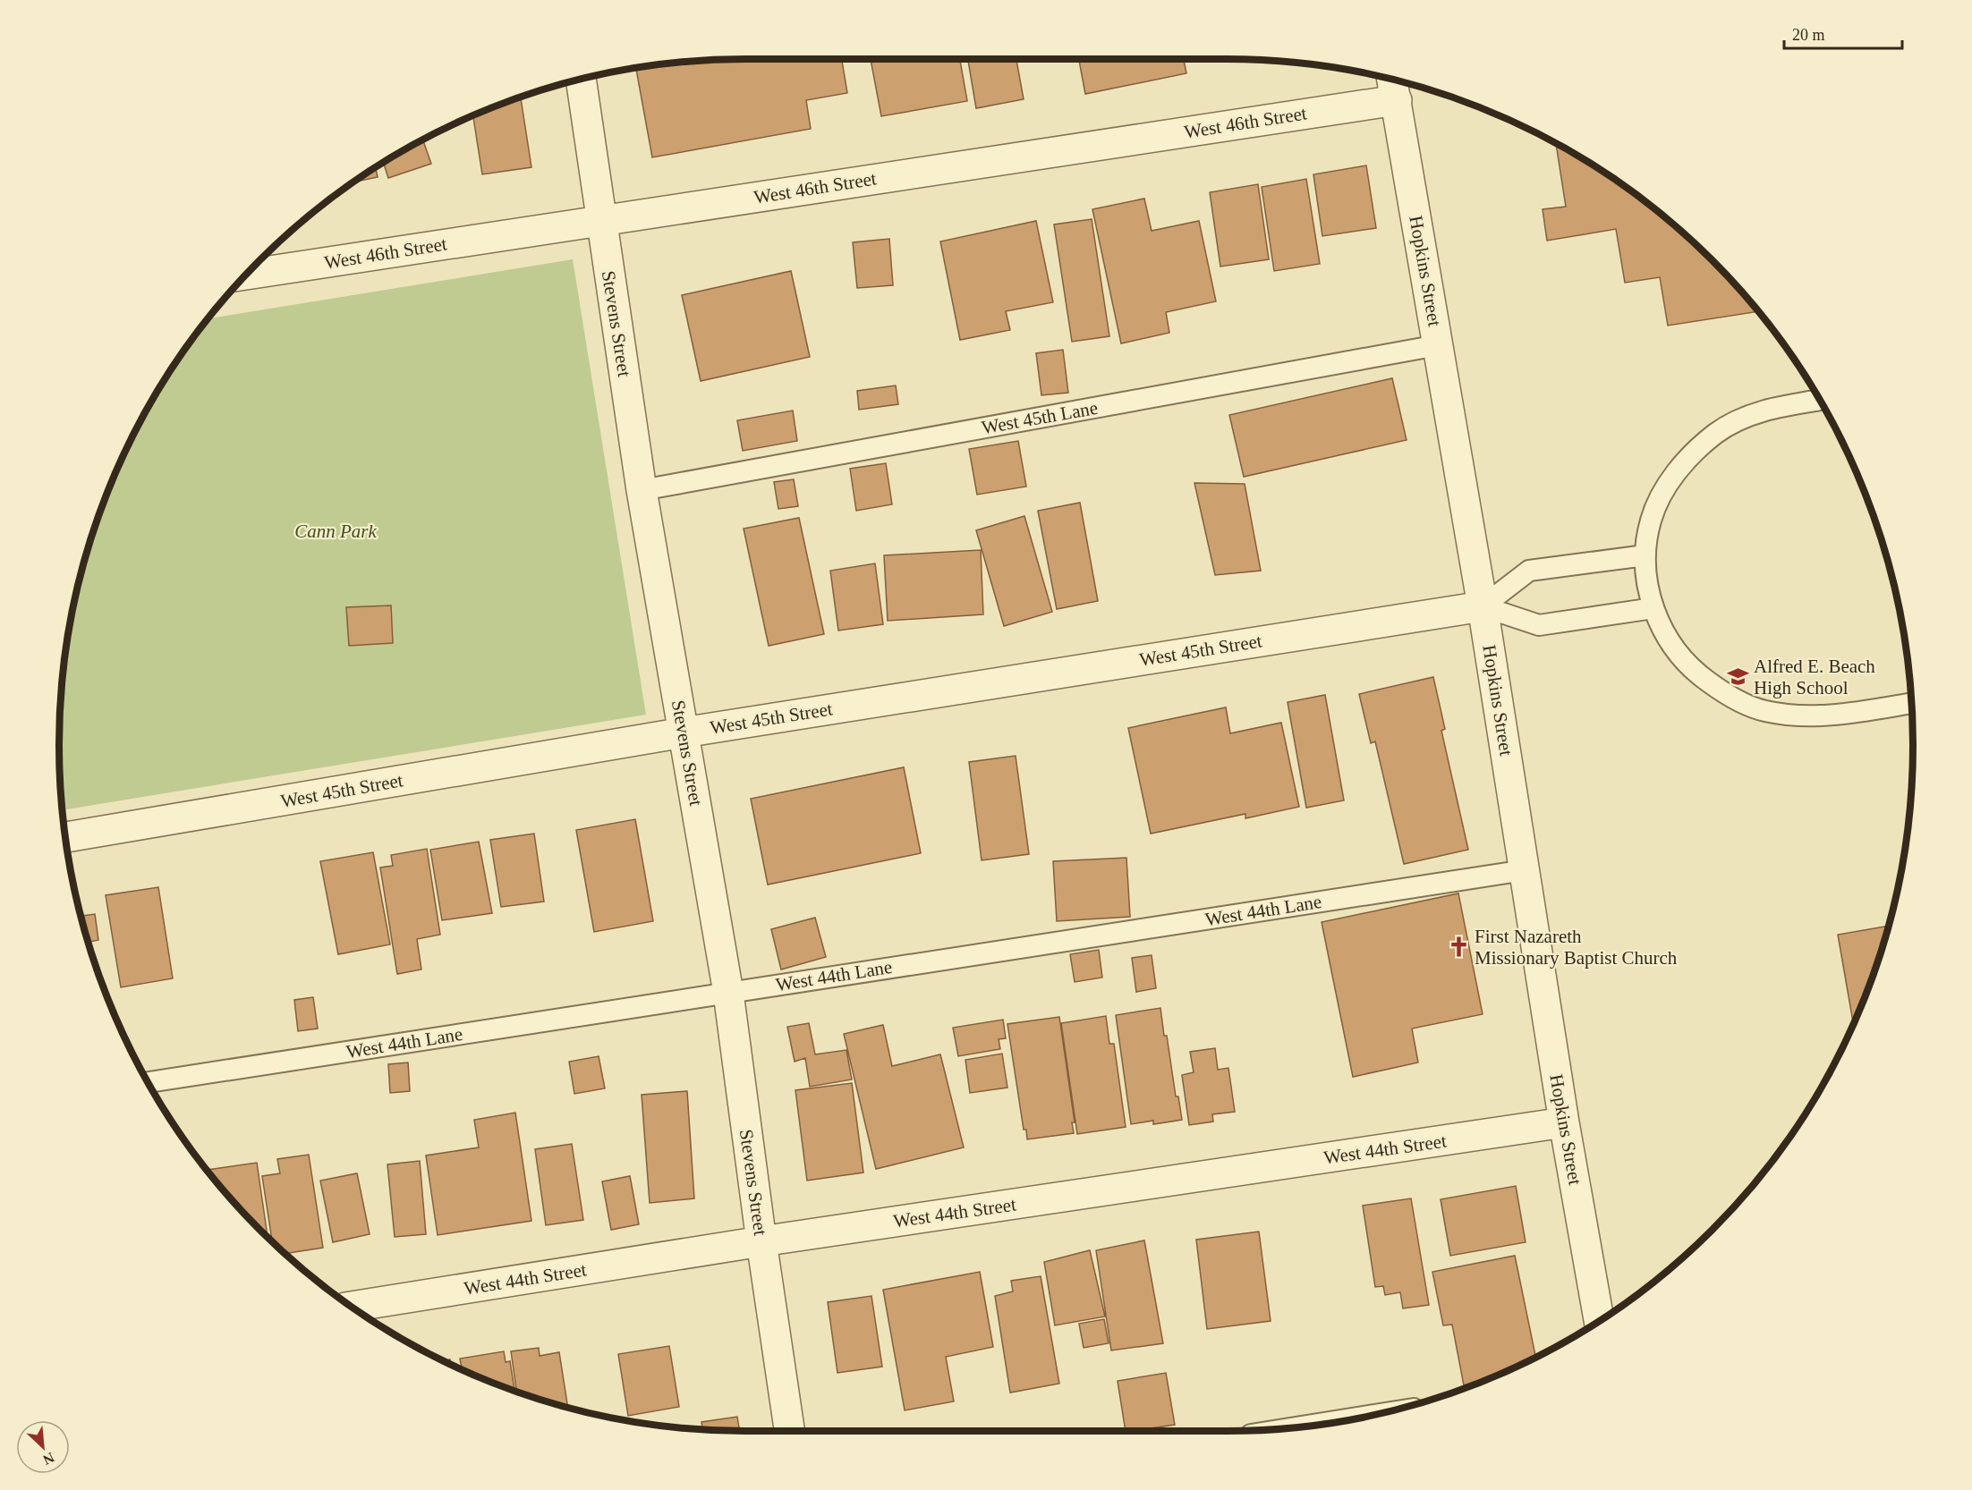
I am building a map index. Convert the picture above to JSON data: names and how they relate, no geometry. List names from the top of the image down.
{
  "streets": {
    "street": [
      "West 46th Street",
      "Hopkins Street",
      "Stevens Street",
      "West 45th Street",
      "West 44th Street"
    ],
    "lane": ["West 45th Lane", "West 44th Lane"]
  },
  "crossings": [
    ["West 46th Street", "Hopkins Street"],
    ["West 46th Street", "Stevens Street"],
    ["Hopkins Street", "West 45th Lane"],
    ["Hopkins Street", "West 45th Street"],
    ["Hopkins Street", "West 44th Lane"],
    ["Hopkins Street", "West 44th Street"],
    ["Stevens Street", "West 45th Lane"],
    ["Stevens Street", "West 45th Street"],
    ["Stevens Street", "West 44th Lane"],
    ["Stevens Street", "West 44th Street"]
  ],
  "parks": ["Cann Park"],
  "places": {
    "school or university": ["Alfred E. Beach High School"],
    "church": ["First Nazareth Missionary Baptist Church"]
  },
  "scale_bar": "20 m",
  "north": "bottom right"
}
